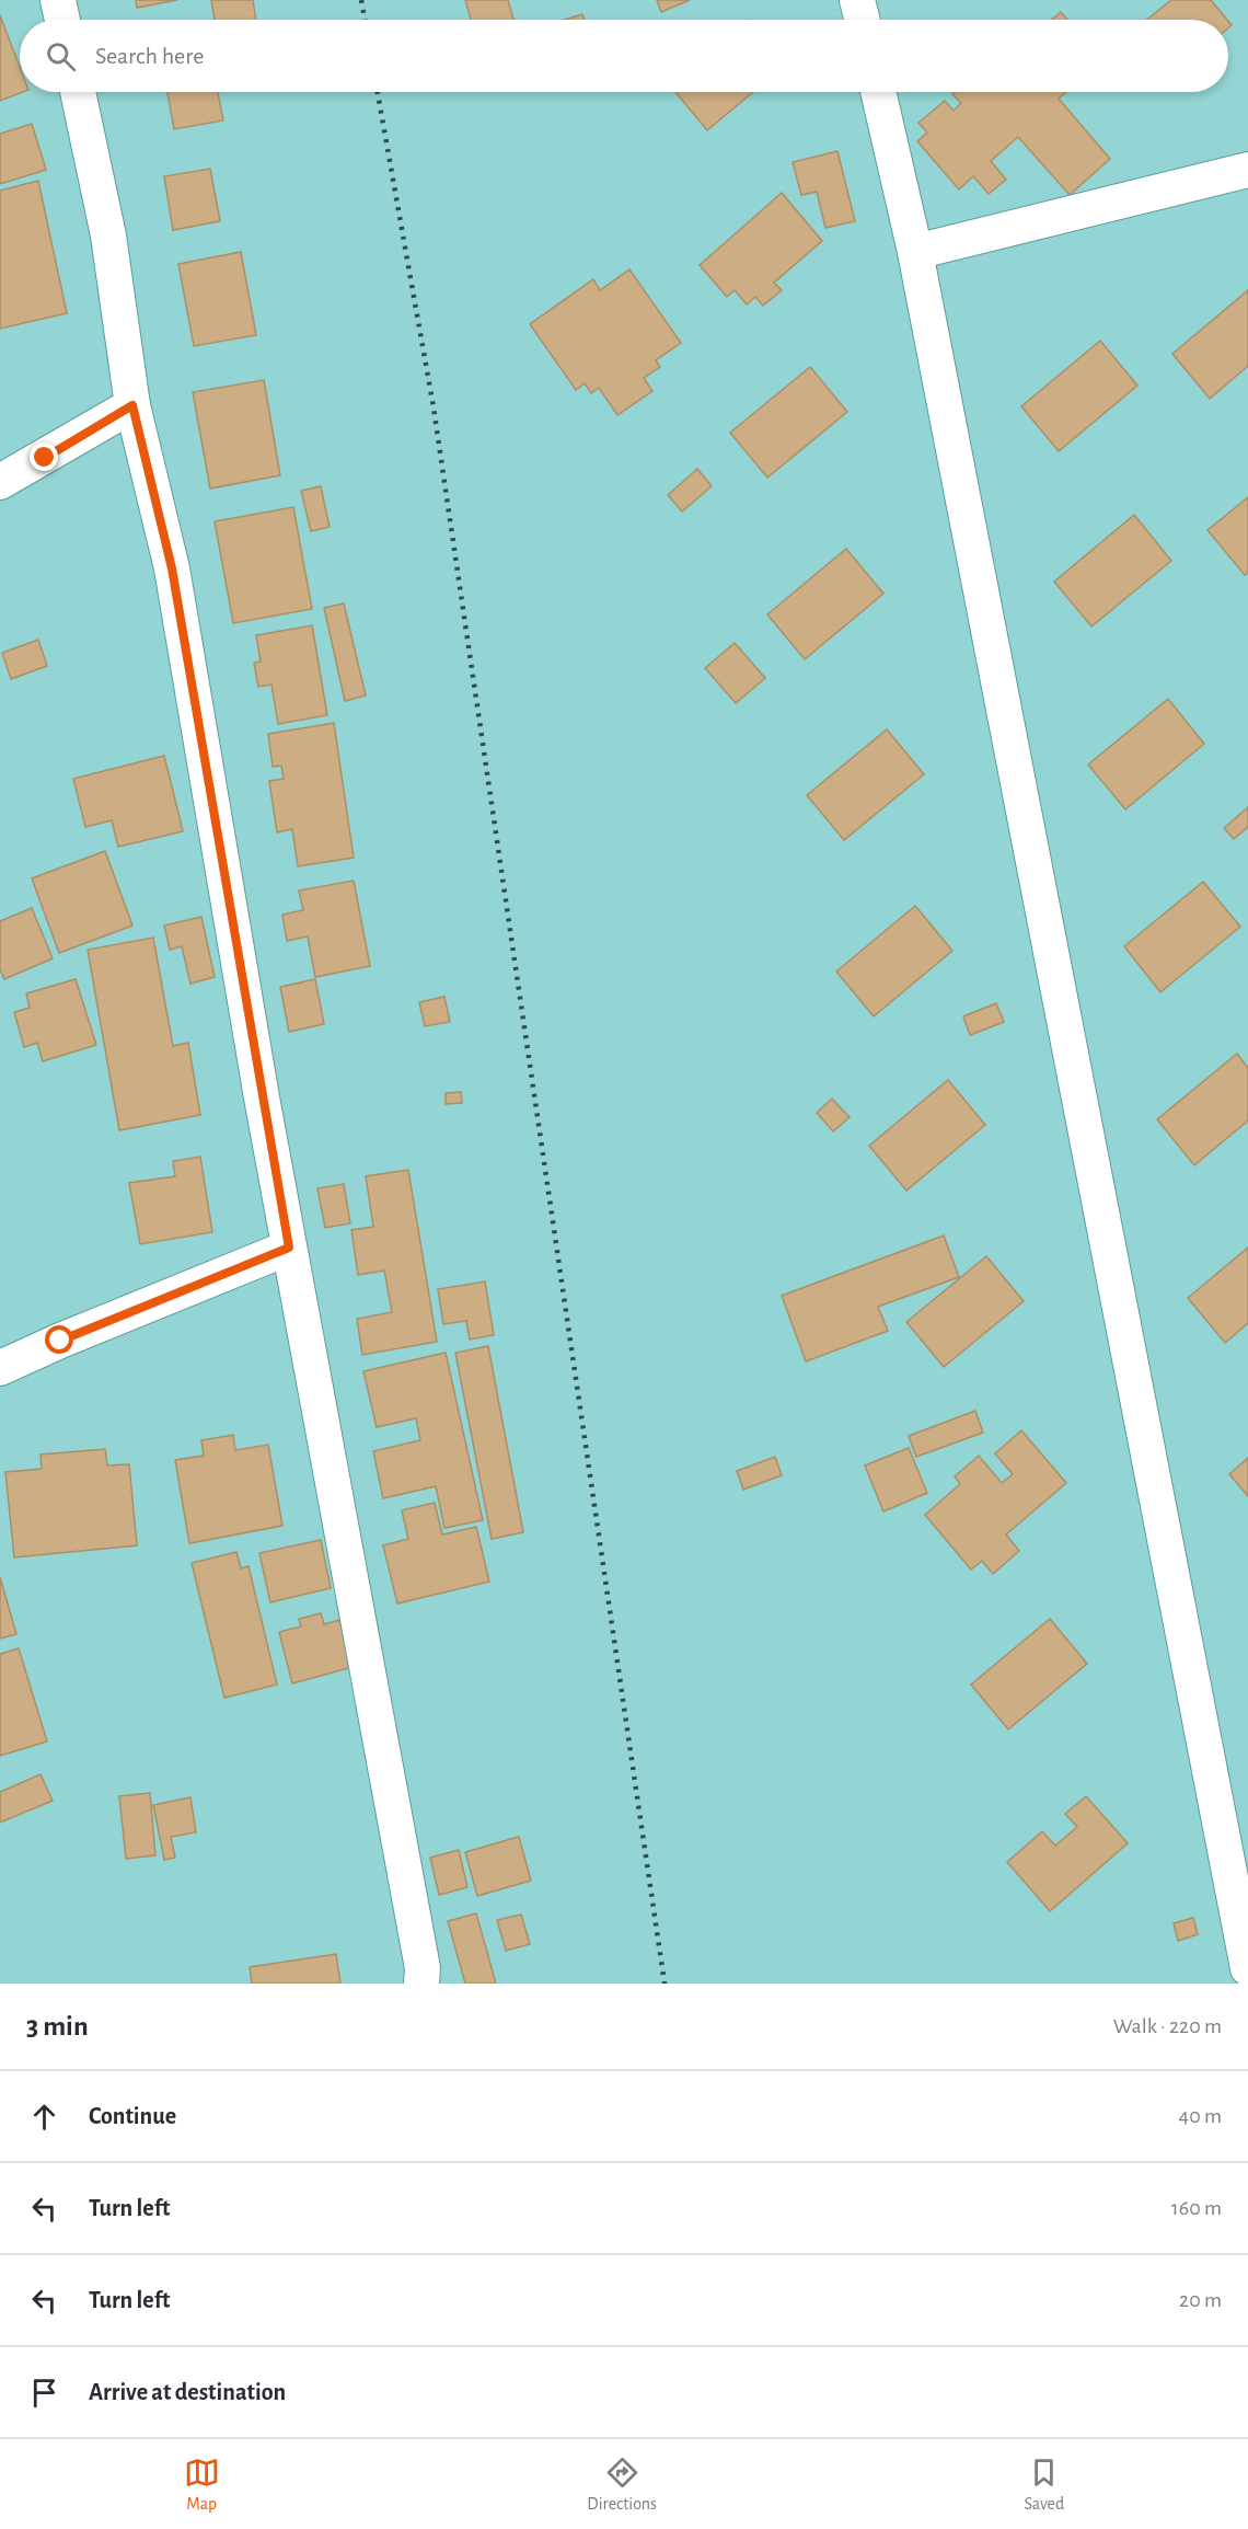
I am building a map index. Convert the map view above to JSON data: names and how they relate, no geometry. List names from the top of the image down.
{
  "page": {
    "search": "Search here",
    "heading": ["3 min", "Walk · 220 m"],
    "list": [
      ["Continue", "40 m"],
      ["Turn left", "160 m"],
      ["Turn left", "20 m"],
      "Arrive at destination"
    ],
    "nav": ["Map", "Directions", "Saved"]
  }
}
